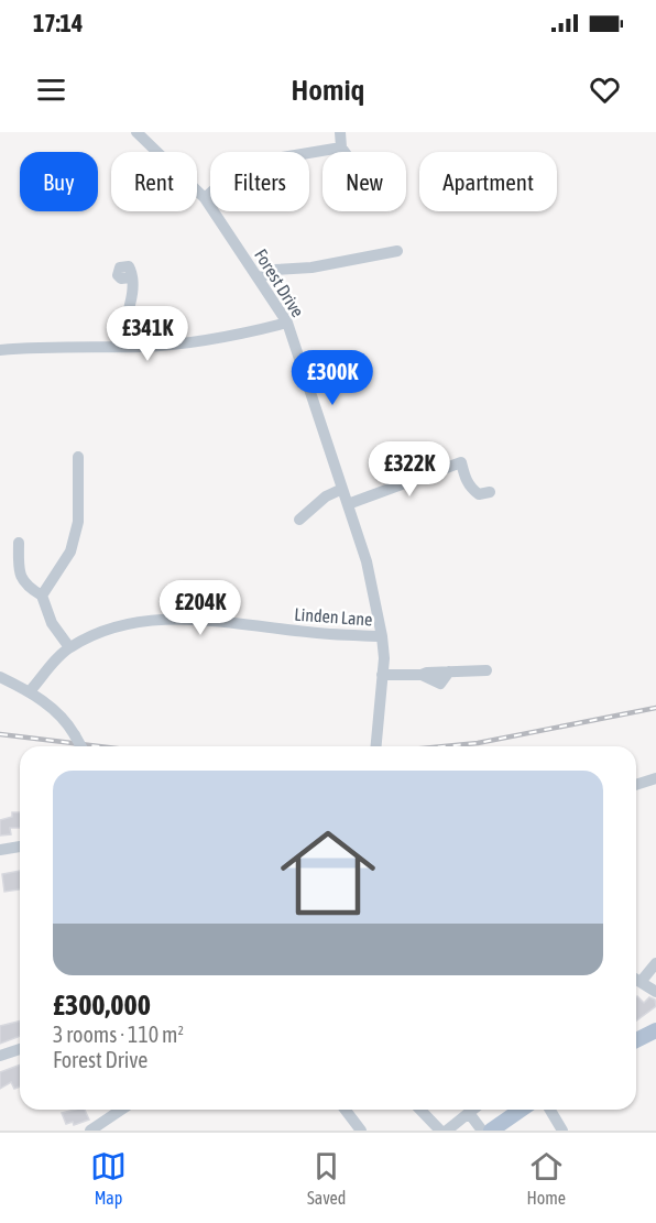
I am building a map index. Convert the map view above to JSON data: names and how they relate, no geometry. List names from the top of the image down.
{
  "streets": {
    "street": ["Forest Drive", "Linden Lane"]
  },
  "crossings": [
    ["Forest Drive", "Linden Lane"]
  ],
  "page": {
    "status": "17:14",
    "header": "Homiq",
    "chip": [
      "Buy",
      "Rent",
      "Filters",
      "New",
      "Apartment"
    ],
    "price": [
      "£341K",
      "£300K",
      "£322K",
      "£204K"
    ],
    "list": [
      {
        "name": "£300,000",
        "note": "3 rooms · 110 m² · Forest Drive"
      }
    ],
    "tabs": ["Map", "Saved", "Home"]
  }
}
